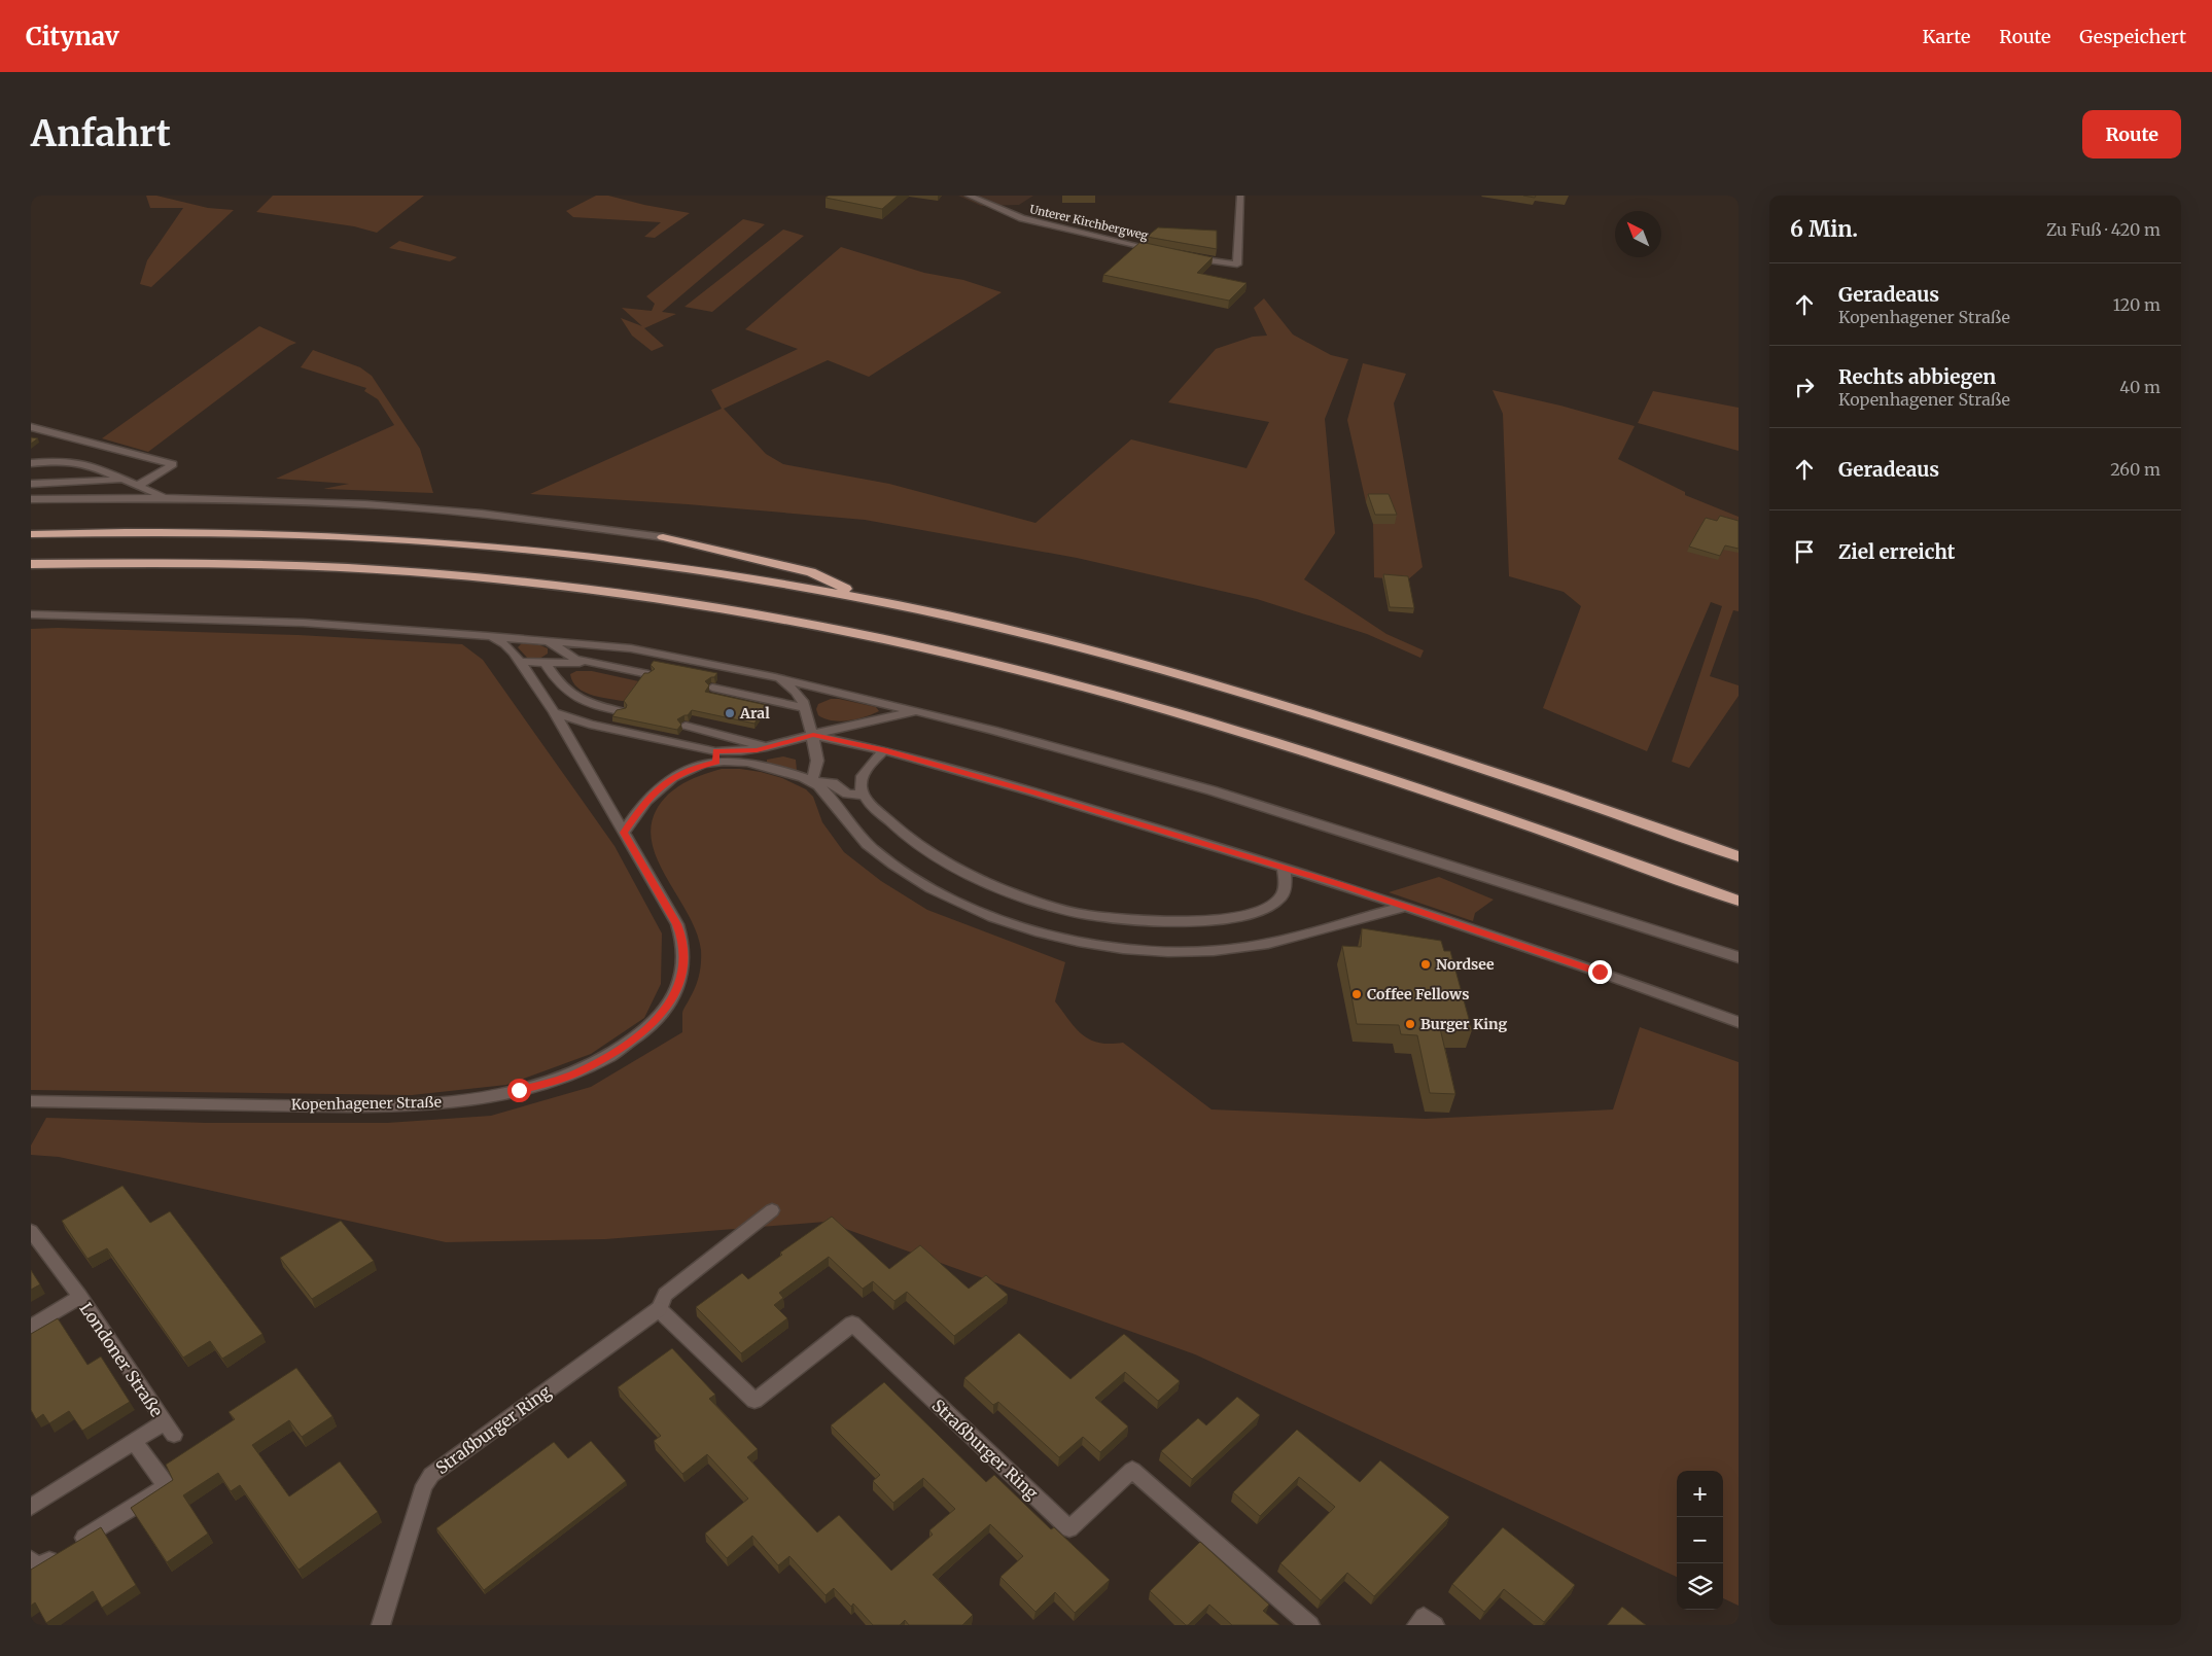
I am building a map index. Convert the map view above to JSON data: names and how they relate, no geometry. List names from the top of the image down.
{
  "streets": {
    "street": [
      "Unterer Kirchbergweg",
      "Kopenhagener Straße",
      "Londoner Straße",
      "Straßburger Ring"
    ]
  },
  "places": [
    "Aral",
    "Nordsee",
    "Coffee Fellows",
    "Burger King"
  ],
  "north": "top left",
  "page": {
    "header": "Citynav",
    "nav": ["Karte", "Route", "Gespeichert"],
    "buttons": "Route",
    "title": "Anfahrt",
    "heading": ["6 Min.", "Zu Fuß · 420 m"],
    "list": [
      ["Geradeaus", "Kopenhagener Straße", "120 m"],
      ["Rechts abbiegen", "Kopenhagener Straße", "40 m"],
      ["Geradeaus", "260 m"],
      "Ziel erreicht"
    ],
    "map_buttons": ["+", "−"]
  }
}
